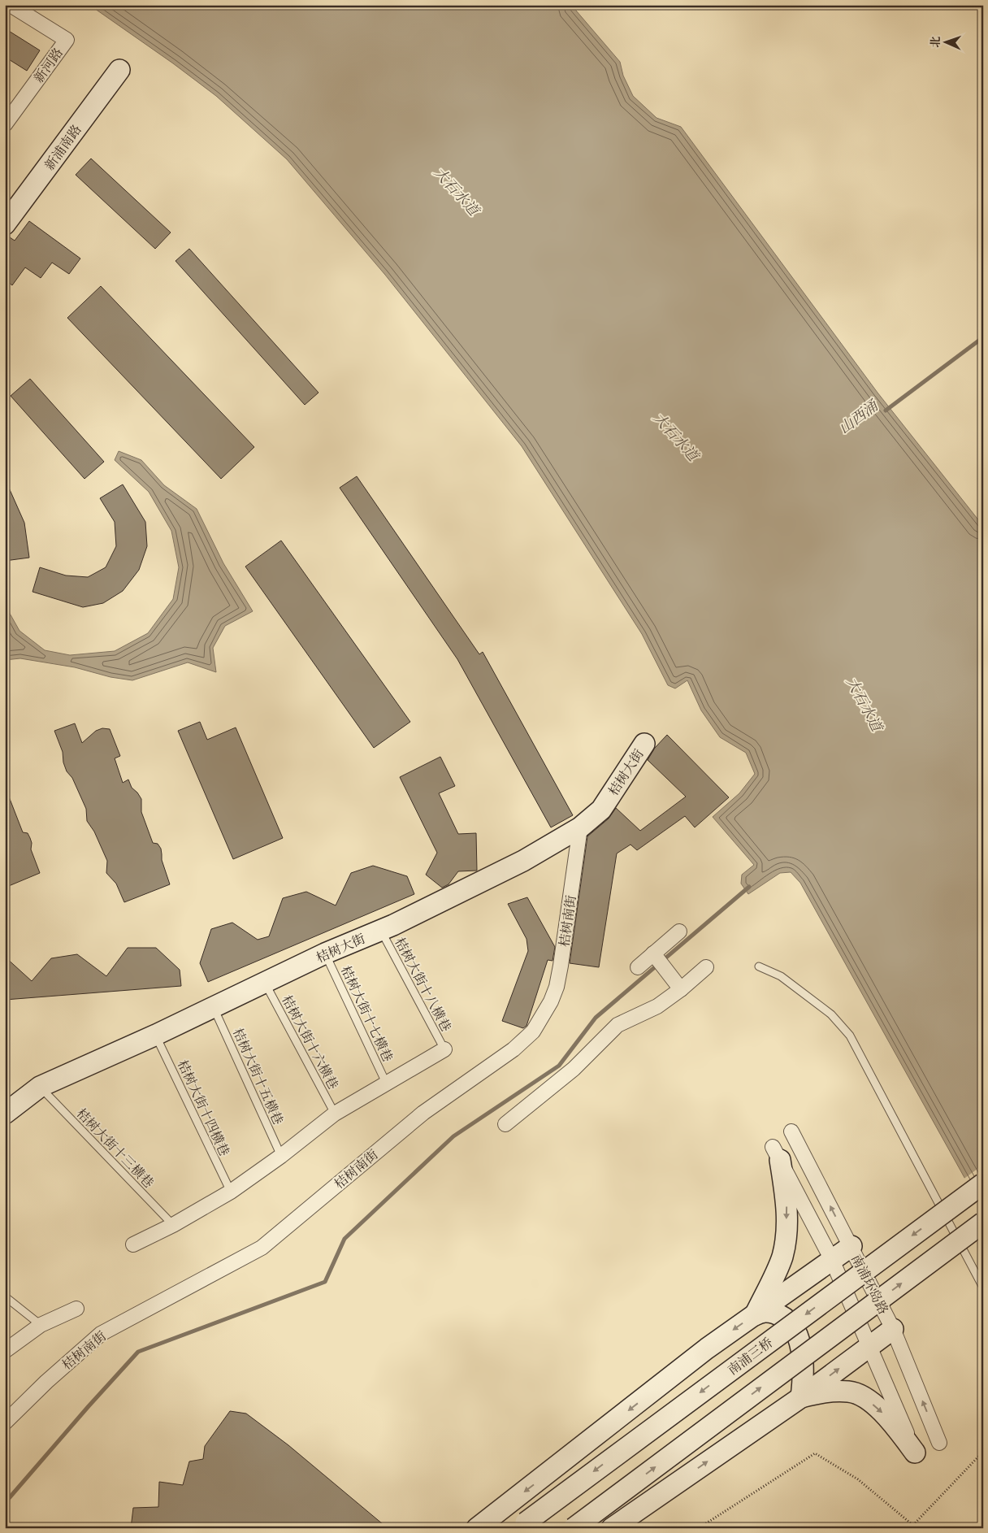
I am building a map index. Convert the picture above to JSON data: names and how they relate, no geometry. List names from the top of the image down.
{
  "streets": {
    "main road": ["新浦南路", "桔树大街", "南浦三桥"],
    "street": ["新河路", "桔树南街", "南浦环岛路"],
    "lane": [
      "桔树大街十八横巷",
      "桔树大街十七横巷",
      "桔树大街十六横巷",
      "桔树大街十五横巷",
      "桔树大街十四横巷",
      "桔树大街十三横巷"
    ]
  },
  "crossings": [
    ["桔树大街", "桔树南街"],
    ["桔树大街", "桔树大街十八横巷"],
    ["桔树大街", "桔树大街十七横巷"],
    ["桔树大街", "桔树大街十六横巷"],
    ["桔树大街", "桔树大街十五横巷"],
    ["桔树大街", "桔树大街十四横巷"],
    ["桔树大街", "桔树大街十三横巷"]
  ],
  "water": ["大石水道", "山西涌"],
  "north": "left"
}
